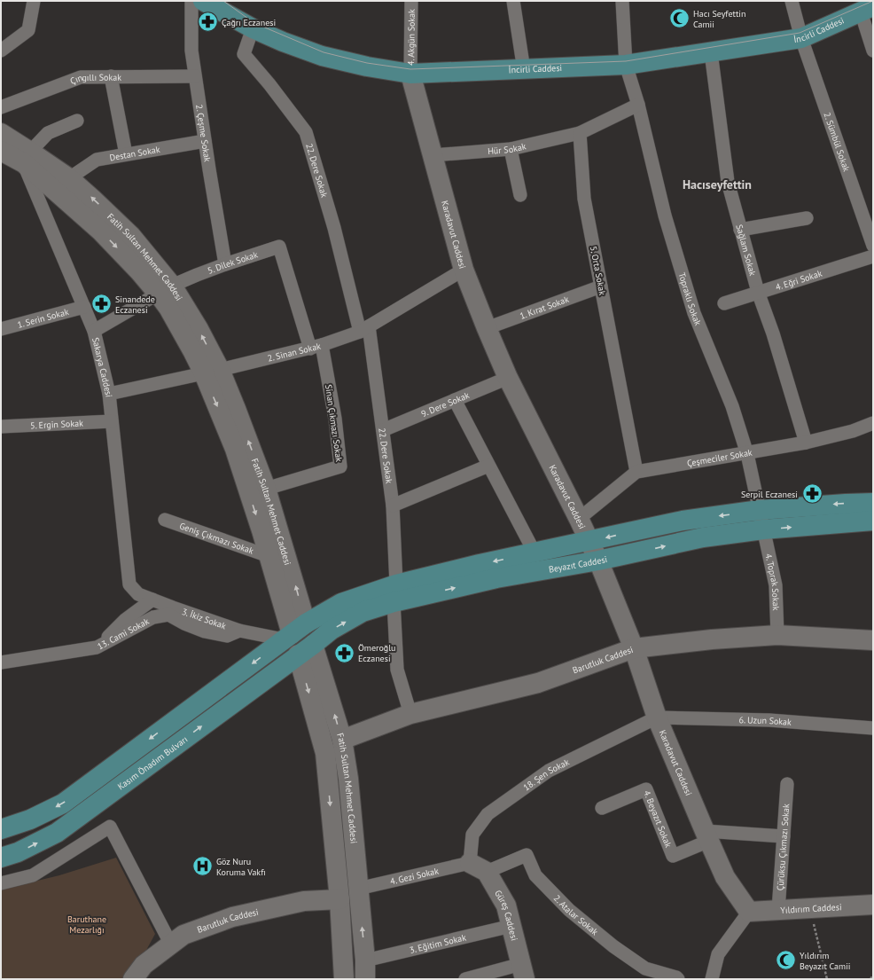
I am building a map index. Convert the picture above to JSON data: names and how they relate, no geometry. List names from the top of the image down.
{
  "streets": {
    "main road": [
      "İncirli Caddesi",
      "Karadavut Caddesi",
      "Fatih Sultan Mehmet Caddesi",
      "Beyazıt Caddesi",
      "Barutluk Caddesi",
      "Kasım Önadım Bulvarı",
      "Yıldırım Caddesi",
      "Güreş Caddesi"
    ],
    "street": [
      "4. Akgün Sokak",
      "Çıngıllı Sokak",
      "2. Çeşme Sokak",
      "2. Sümbül Sokak",
      "Hür Sokak",
      "Destan Sokak",
      "22. Dere Sokak",
      "Sağlam Sokak",
      "5. Dilek Sokak",
      "5. Orta Sokak",
      "4. Eğri Sokak",
      "Topraklı Sokak",
      "1. Kırat Sokak",
      "1. Serin Sokak",
      "2. Sinan Sokak",
      "Sakarya Caddesi",
      "9. Dere Sokak",
      "5. Ergin Sokak",
      "Sinan Çıkmazı Sokak",
      "Çeşmeciler Sokak",
      "Geniş Çıkmazı Sokak",
      "4. Toprak Sokak",
      "3. İkiz Sokak",
      "13. Cami Sokak",
      "6. Uzun Sokak",
      "18. Şen Sokak",
      "4. Beyazıt Sokak",
      "Çürüksu Çıkmazı Sokak",
      "4. Gezi Sokak",
      "2. Atalar Sokak",
      "3. Eğitim Sokak"
    ]
  },
  "crossings": [
    ["İncirli Caddesi", "4. Akgün Sokak"],
    ["İncirli Caddesi", "2. Sümbül Sokak"],
    ["İncirli Caddesi", "22. Dere Sokak"],
    ["İncirli Caddesi", "Karadavut Caddesi"],
    ["İncirli Caddesi", "Sağlam Sokak"],
    ["İncirli Caddesi", "Topraklı Sokak"],
    ["4. Akgün Sokak", "Karadavut Caddesi"],
    ["Çıngıllı Sokak", "2. Çeşme Sokak"],
    ["2. Çeşme Sokak", "Destan Sokak"],
    ["2. Çeşme Sokak", "5. Dilek Sokak"],
    ["Hür Sokak", "Karadavut Caddesi"],
    ["Hür Sokak", "5. Orta Sokak"],
    ["Destan Sokak", "Fatih Sultan Mehmet Caddesi"],
    ["22. Dere Sokak", "2. Sinan Sokak"],
    ["22. Dere Sokak", "9. Dere Sokak"],
    ["22. Dere Sokak", "Beyazıt Caddesi"],
    ["22. Dere Sokak", "Barutluk Caddesi"],
    ["Karadavut Caddesi", "1. Kırat Sokak"],
    ["Karadavut Caddesi", "2. Sinan Sokak"],
    ["Karadavut Caddesi", "9. Dere Sokak"],
    ["Karadavut Caddesi", "Beyazıt Caddesi"],
    ["Karadavut Caddesi", "Barutluk Caddesi"],
    ["Karadavut Caddesi", "6. Uzun Sokak"],
    ["Karadavut Caddesi", "18. Şen Sokak"],
    ["Karadavut Caddesi", "4. Beyazıt Sokak"],
    ["Karadavut Caddesi", "Yıldırım Caddesi"],
    ["Sağlam Sokak", "4. Eğri Sokak"],
    ["Sağlam Sokak", "Çeşmeciler Sokak"],
    ["Fatih Sultan Mehmet Caddesi", "5. Dilek Sokak"],
    ["Fatih Sultan Mehmet Caddesi", "2. Sinan Sokak"],
    ["Fatih Sultan Mehmet Caddesi", "Sakarya Caddesi"],
    ["Fatih Sultan Mehmet Caddesi", "Sinan Çıkmazı Sokak"],
    ["Fatih Sultan Mehmet Caddesi", "Geniş Çıkmazı Sokak"],
    ["Fatih Sultan Mehmet Caddesi", "Beyazıt Caddesi"],
    ["Fatih Sultan Mehmet Caddesi", "3. İkiz Sokak"],
    ["Fatih Sultan Mehmet Caddesi", "Barutluk Caddesi"],
    ["Fatih Sultan Mehmet Caddesi", "Kasım Önadım Bulvarı"],
    ["Fatih Sultan Mehmet Caddesi", "4. Gezi Sokak"],
    ["Fatih Sultan Mehmet Caddesi", "3. Eğitim Sokak"],
    ["5. Dilek Sokak", "2. Sinan Sokak"],
    ["5. Dilek Sokak", "Sakarya Caddesi"],
    ["5. Dilek Sokak", "Sinan Çıkmazı Sokak"],
    ["5. Orta Sokak", "1. Kırat Sokak"],
    ["5. Orta Sokak", "Çeşmeciler Sokak"],
    ["Topraklı Sokak", "Çeşmeciler Sokak"],
    ["Topraklı Sokak", "Beyazıt Caddesi"],
    ["Topraklı Sokak", "4. Toprak Sokak"],
    ["1. Serin Sokak", "Sakarya Caddesi"],
    ["2. Sinan Sokak", "Sakarya Caddesi"],
    ["2. Sinan Sokak", "Sinan Çıkmazı Sokak"],
    ["Sakarya Caddesi", "5. Ergin Sokak"],
    ["Sakarya Caddesi", "3. İkiz Sokak"],
    ["Beyazıt Caddesi", "4. Toprak Sokak"],
    ["Beyazıt Caddesi", "3. İkiz Sokak"],
    ["Beyazıt Caddesi", "Kasım Önadım Bulvarı"],
    ["4. Toprak Sokak", "Barutluk Caddesi"],
    ["3. İkiz Sokak", "13. Cami Sokak"],
    ["6. Uzun Sokak", "18. Şen Sokak"],
    ["18. Şen Sokak", "4. Gezi Sokak"],
    ["18. Şen Sokak", "2. Atalar Sokak"],
    ["18. Şen Sokak", "Güreş Caddesi"],
    ["Çürüksu Çıkmazı Sokak", "Yıldırım Caddesi"],
    ["4. Gezi Sokak", "2. Atalar Sokak"],
    ["4. Gezi Sokak", "Güreş Caddesi"],
    ["2. Atalar Sokak", "Güreş Caddesi"],
    ["Güreş Caddesi", "3. Eğitim Sokak"]
  ],
  "districts": ["Hacıseyfettin"],
  "parks": ["Baruthane Mezarlığı"],
  "places": {
    "mosque": ["Hacı Seyfettin Camii", "Yıldırım Beyazıt Camii"],
    "pharmacy": [
      "Çağrı Eczanesi",
      "Sinandede Eczanesi",
      "Serpil Eczanesi",
      "Ömeroğlu Eczanesi"
    ],
    "hospital": ["Göz Nuru Koruma Vakfı"]
  }
}
